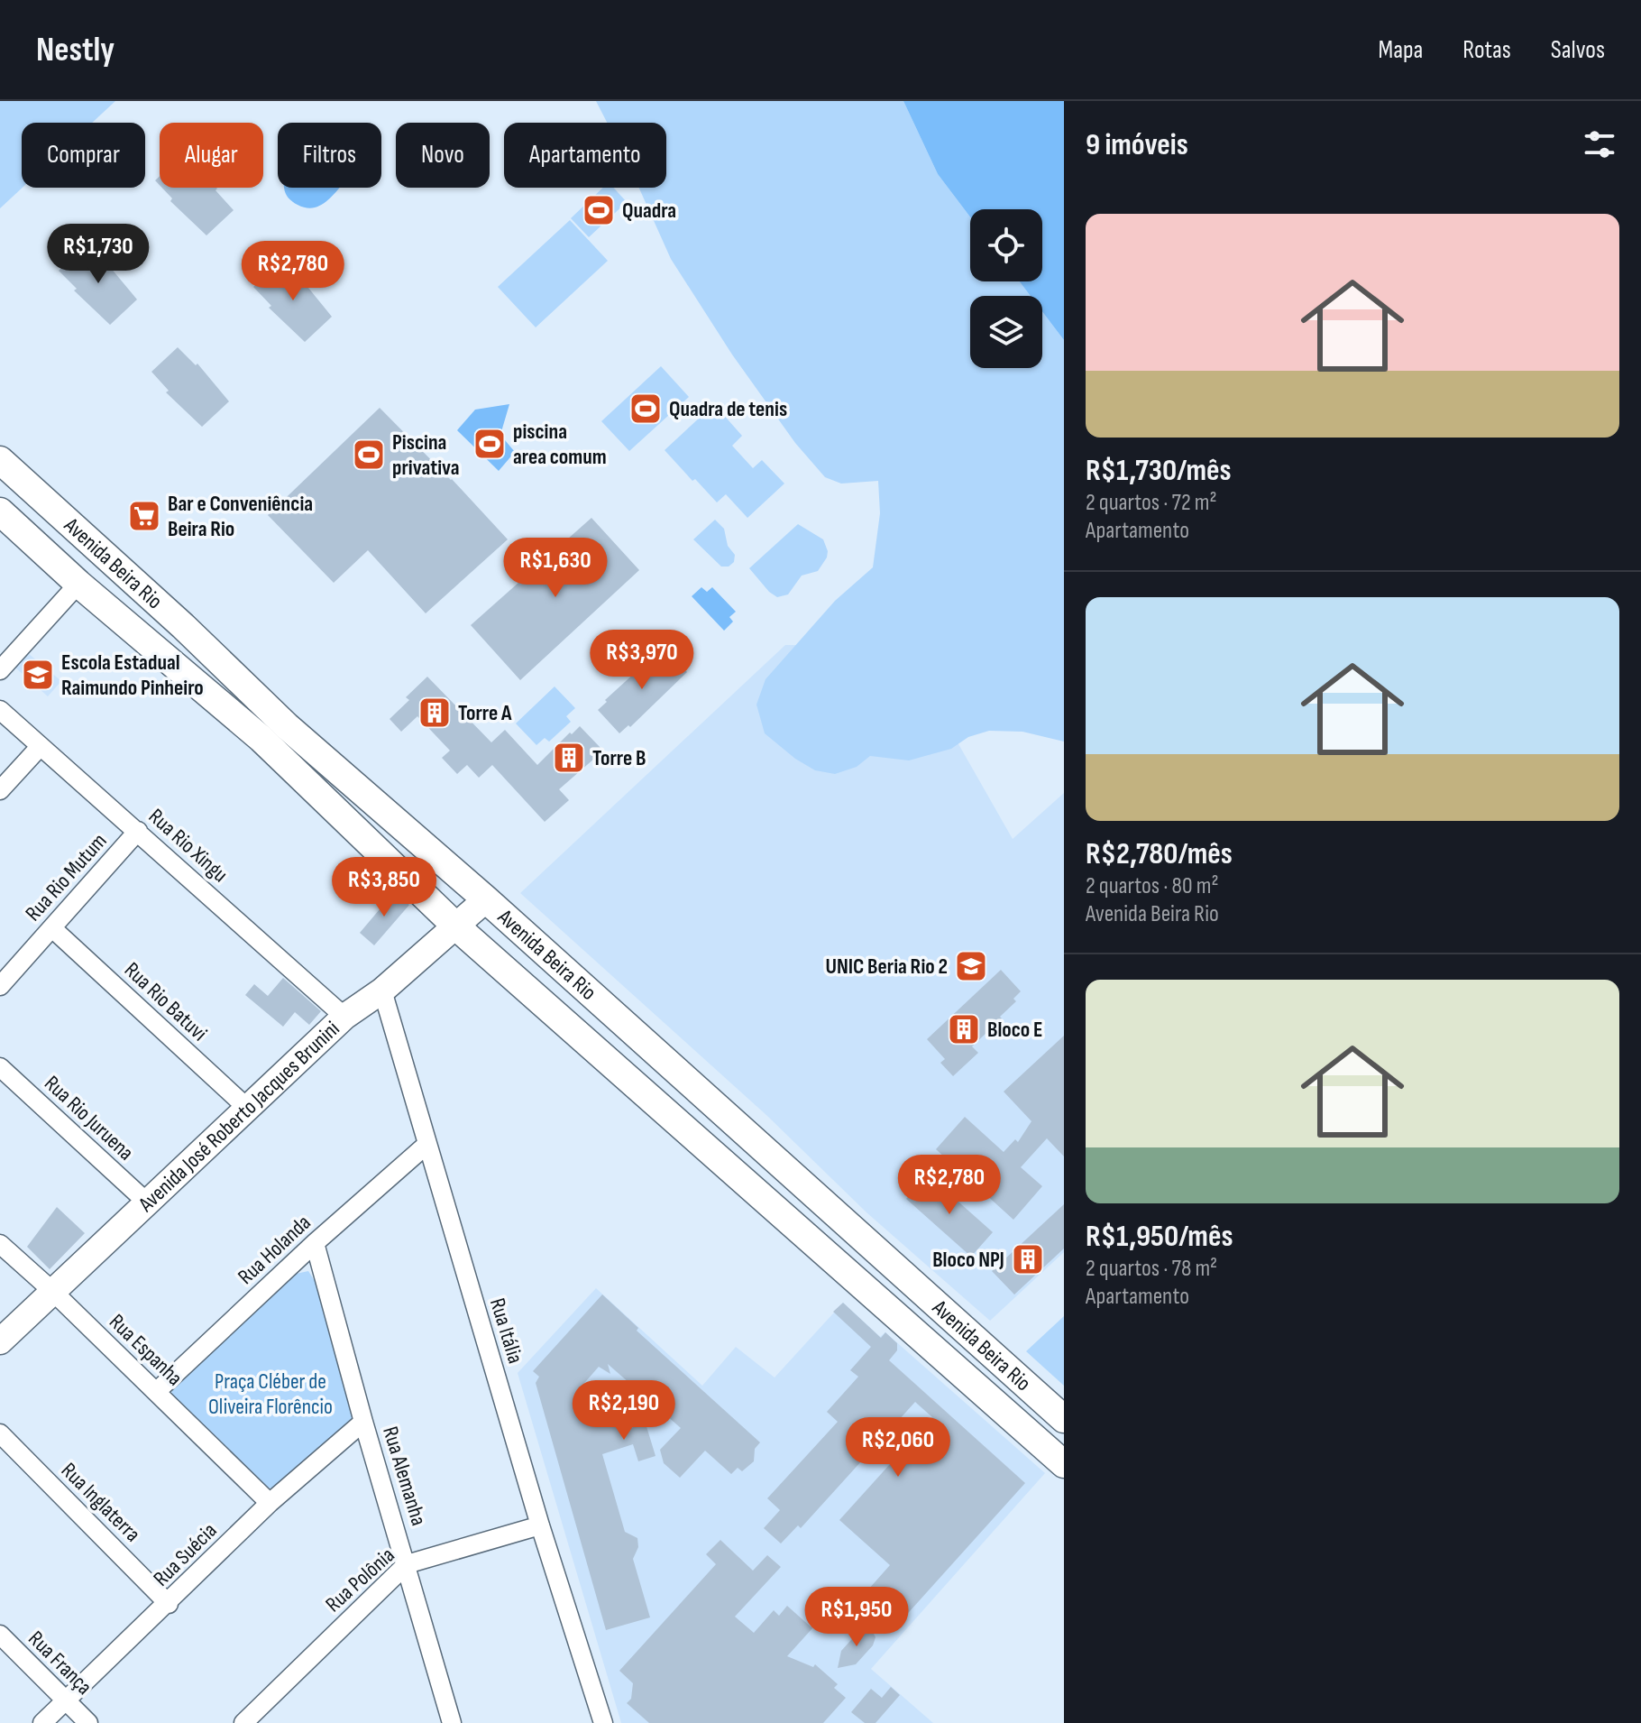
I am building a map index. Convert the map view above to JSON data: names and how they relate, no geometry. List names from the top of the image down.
{
  "streets": {
    "main road": ["Avenida Beira Rio", "Avenida José Roberto Jacques Brunini"],
    "street": [
      "Rua Rio Xingu",
      "Rua Rio Mutum",
      "Rua Rio Batuvi",
      "Rua Rio Juruena",
      "Rua Holanda",
      "Rua Itália",
      "Rua Espanha",
      "Rua Alemanha",
      "Rua Inglaterra",
      "Rua Suécia",
      "Rua Polônia",
      "Rua França"
    ]
  },
  "crossings": [
    ["Avenida Beira Rio", "Avenida José Roberto Jacques Brunini"],
    ["Rua Rio Xingu", "Rua Rio Mutum"],
    ["Rua Rio Xingu", "Avenida José Roberto Jacques Brunini"],
    ["Rua Rio Mutum", "Rua Rio Batuvi"],
    ["Rua Rio Batuvi", "Avenida José Roberto Jacques Brunini"],
    ["Avenida José Roberto Jacques Brunini", "Rua Rio Juruena"],
    ["Avenida José Roberto Jacques Brunini", "Rua Itália"],
    ["Avenida José Roberto Jacques Brunini", "Rua Espanha"],
    ["Rua Holanda", "Rua Itália"],
    ["Rua Holanda", "Rua Espanha"],
    ["Rua Holanda", "Rua Alemanha"],
    ["Rua Itália", "Rua Polônia"],
    ["Rua Espanha", "Rua Suécia"],
    ["Rua Alemanha", "Rua Suécia"],
    ["Rua Alemanha", "Rua Polônia"],
    ["Rua Inglaterra", "Rua Suécia"],
    ["Rua Suécia", "Rua França"]
  ],
  "parks": ["Praça Cléber de Oliveira Florêncio"],
  "places": {
    "sports": [
      "Quadra",
      "Quadra de tenis",
      "piscina area comum",
      "Piscina privativa"
    ],
    "supermarket": ["Bar e Conveniência Beira Rio"],
    "school or university": ["Escola Estadual Raimundo Pinheiro", "UNIC Beria Rio 2"],
    "building": [
      "Torre A",
      "Torre B",
      "Bloco E",
      "Bloco NPJ"
    ]
  },
  "page": {
    "header": "Nestly",
    "nav": ["Mapa", "Rotas", "Salvos"],
    "heading": "9 imóveis",
    "chip": [
      "Comprar",
      "Alugar",
      "Filtros",
      "Novo",
      "Apartamento"
    ],
    "list": [
      {
        "name": "R$1,730/mês",
        "note": "2 quartos · 72 m² · Apartamento"
      },
      {
        "name": "R$2,780/mês",
        "note": "2 quartos · 80 m² · Avenida Beira Rio"
      },
      {
        "name": "R$1,950/mês",
        "note": "2 quartos · 78 m² · Apartamento"
      }
    ],
    "price": [
      "R$1,730",
      "R$2,780",
      "R$1,630",
      "R$3,970",
      "R$3,850",
      "R$2,780",
      "R$2,190",
      "R$2,060",
      "R$1,950"
    ]
  }
}
